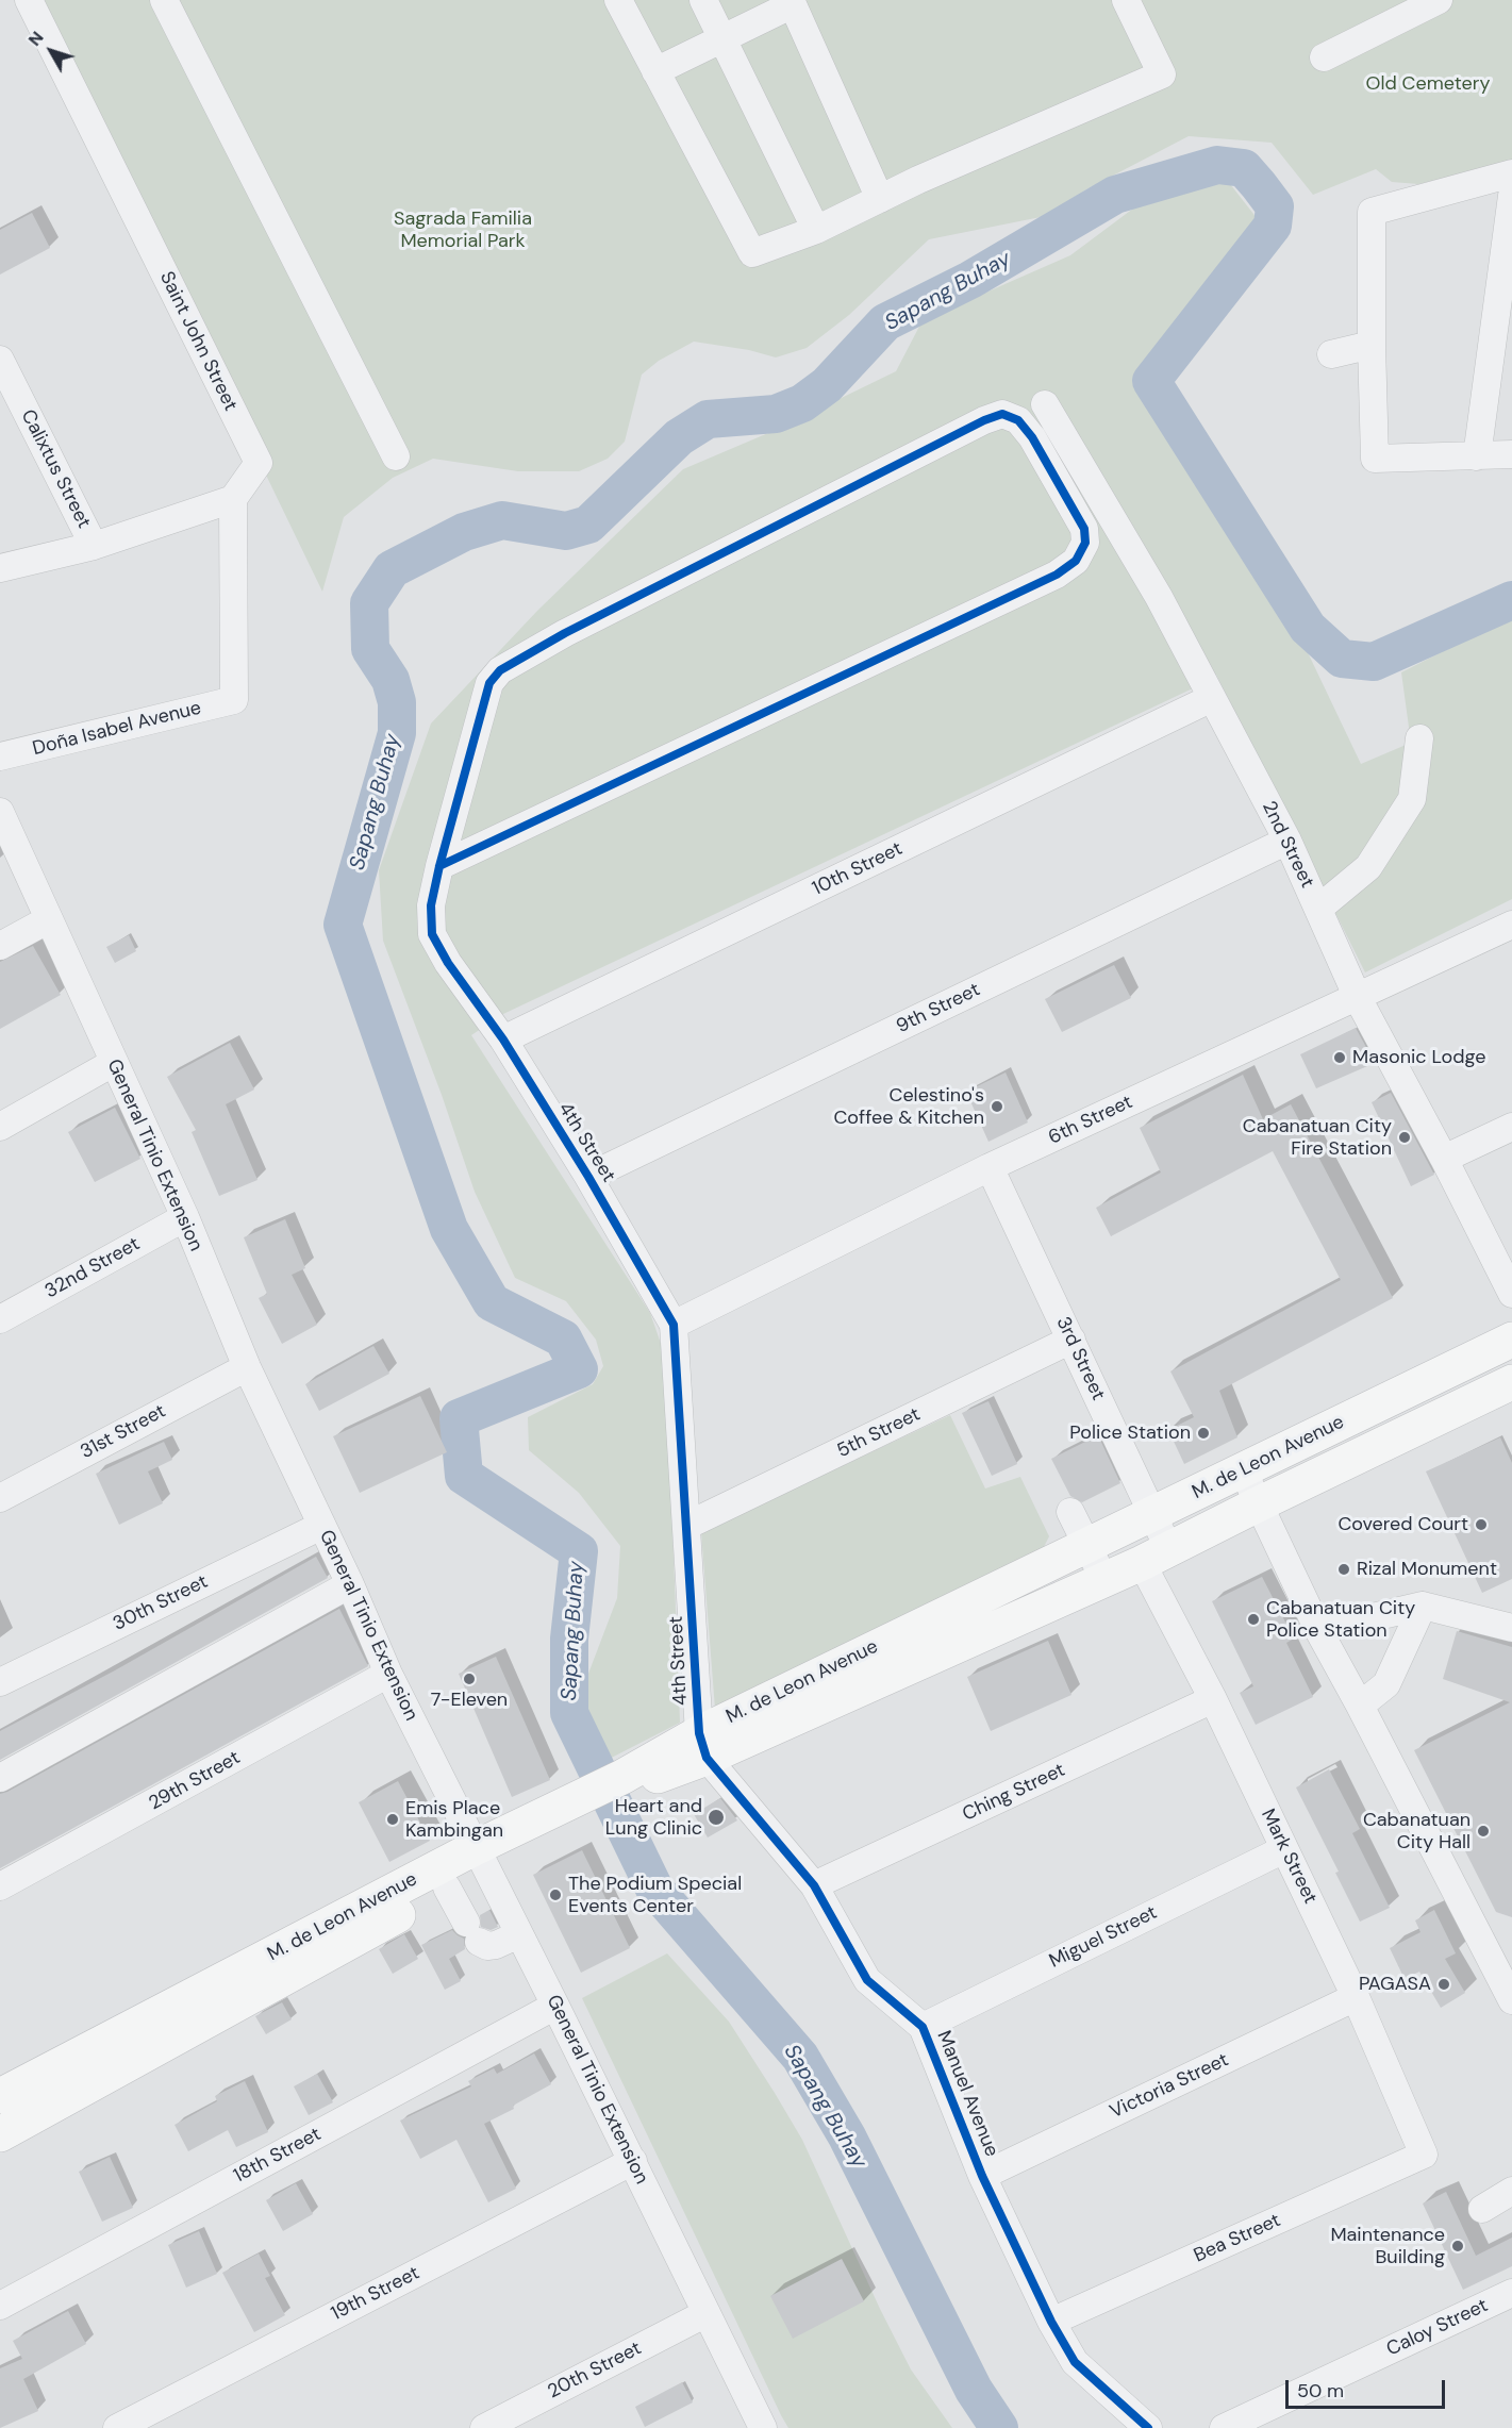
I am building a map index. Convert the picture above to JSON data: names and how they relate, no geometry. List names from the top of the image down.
{
  "streets": {
    "main road": ["M. de Leon Avenue"],
    "street": [
      "Saint John Street",
      "Calixtus Street",
      "Doña Isabel Avenue",
      "2nd Street",
      "10th Street",
      "9th Street",
      "6th Street",
      "4th Street",
      "General Tinio Extension",
      "32nd Street",
      "3rd Street",
      "31st Street",
      "5th Street",
      "30th Street",
      "29th Street",
      "Ching Street",
      "Mark Street",
      "Miguel Street",
      "Victoria Street",
      "Manuel Avenue",
      "18th Street",
      "Bea Street",
      "19th Street",
      "Caloy Street",
      "20th Street"
    ]
  },
  "crossings": [
    ["Saint John Street", "Calixtus Street"],
    ["Saint John Street", "Doña Isabel Avenue"],
    ["Calixtus Street", "Doña Isabel Avenue"],
    ["2nd Street", "10th Street"],
    ["2nd Street", "9th Street"],
    ["2nd Street", "6th Street"],
    ["10th Street", "4th Street"],
    ["9th Street", "4th Street"],
    ["6th Street", "4th Street"],
    ["6th Street", "3rd Street"],
    ["4th Street", "5th Street"],
    ["4th Street", "M. de Leon Avenue"],
    ["4th Street", "Manuel Avenue"],
    ["General Tinio Extension", "32nd Street"],
    ["General Tinio Extension", "31st Street"],
    ["General Tinio Extension", "M. de Leon Avenue"],
    ["General Tinio Extension", "30th Street"],
    ["General Tinio Extension", "29th Street"],
    ["General Tinio Extension", "18th Street"],
    ["General Tinio Extension", "19th Street"],
    ["General Tinio Extension", "20th Street"],
    ["3rd Street", "5th Street"],
    ["3rd Street", "M. de Leon Avenue"],
    ["3rd Street", "Mark Street"],
    ["M. de Leon Avenue", "Mark Street"],
    ["M. de Leon Avenue", "Manuel Avenue"],
    ["Ching Street", "Mark Street"],
    ["Ching Street", "Manuel Avenue"],
    ["Mark Street", "Miguel Street"],
    ["Mark Street", "Victoria Street"],
    ["Mark Street", "Bea Street"],
    ["Miguel Street", "Manuel Avenue"],
    ["Victoria Street", "Manuel Avenue"],
    ["Manuel Avenue", "Bea Street"]
  ],
  "water": ["Sapang Buhay"],
  "parks": ["Old Cemetery", "Sagrada Familia Memorial Park"],
  "places": [
    "Masonic Lodge",
    "Celestino's Coffee & Kitchen",
    "Cabanatuan City Fire Station",
    "Police Station",
    "Covered Court",
    "Rizal Monument",
    "Cabanatuan City Police Station",
    "7-Eleven",
    "Heart and Lung Clinic",
    "Emis Place Kambingan",
    "Cabanatuan City Hall",
    "The Podium Special Events Center",
    "PAGASA",
    "Maintenance Building"
  ],
  "scale_bar": "50 m",
  "north": "top left"
}
